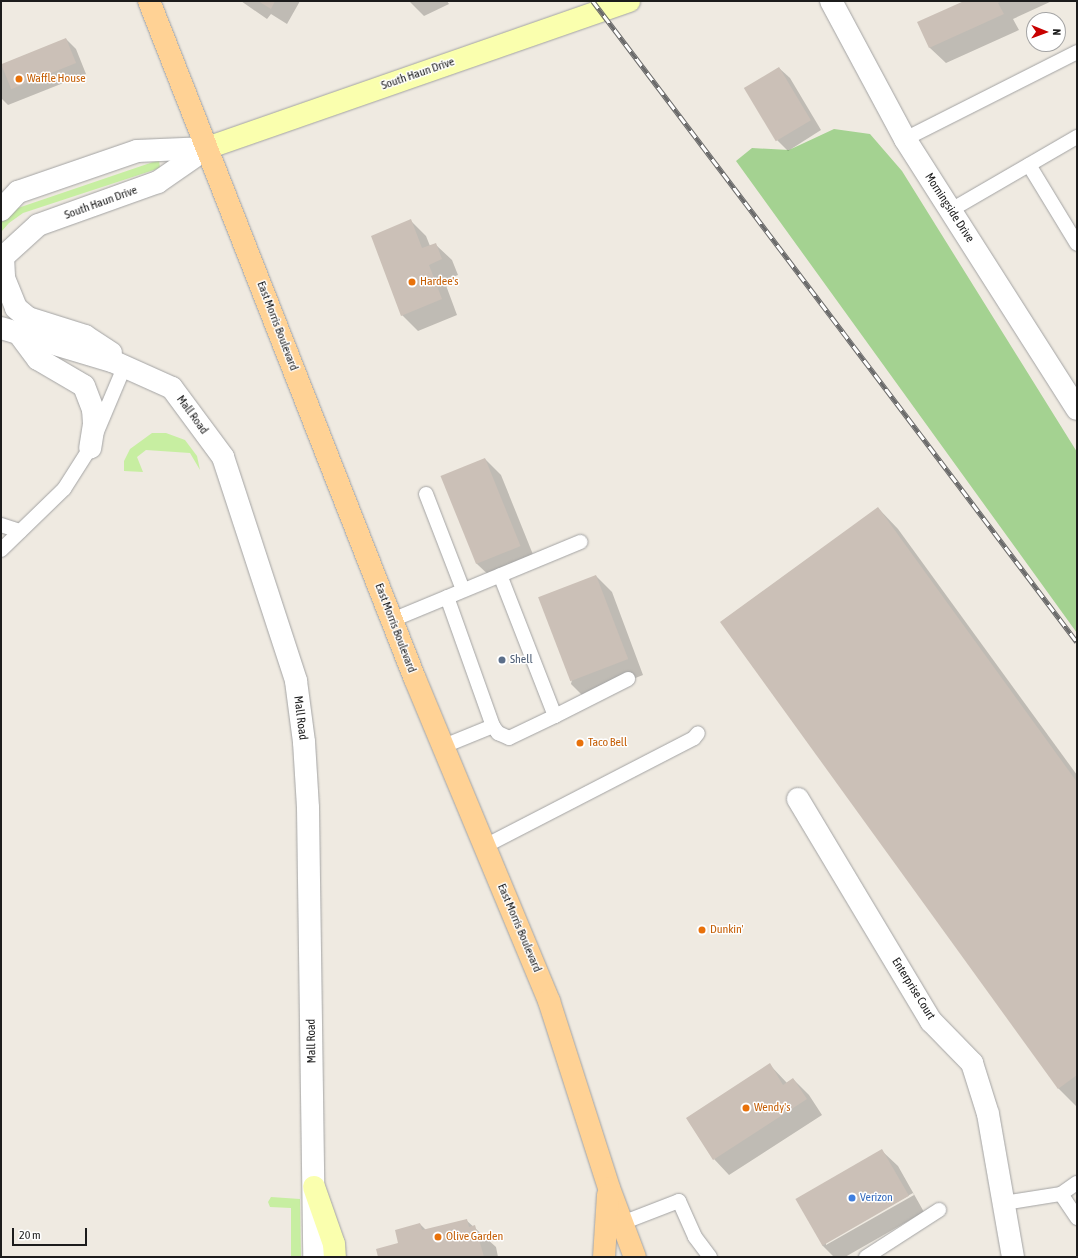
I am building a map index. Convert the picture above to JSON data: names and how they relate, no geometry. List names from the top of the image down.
{
  "streets": {
    "main road": ["East Morris Boulevard"],
    "street": [
      "South Haun Drive",
      "Morningside Drive",
      "Mall Road",
      "Enterprise Court"
    ]
  },
  "crossings": [
    ["South Haun Drive", "East Morris Boulevard"]
  ],
  "places": [
    "Waffle House",
    "Hardee's",
    "Shell",
    "Taco Bell",
    "Dunkin'",
    "Wendy's",
    "Verizon",
    "Olive Garden"
  ],
  "scale_bar": "20 m",
  "north": "right"
}
